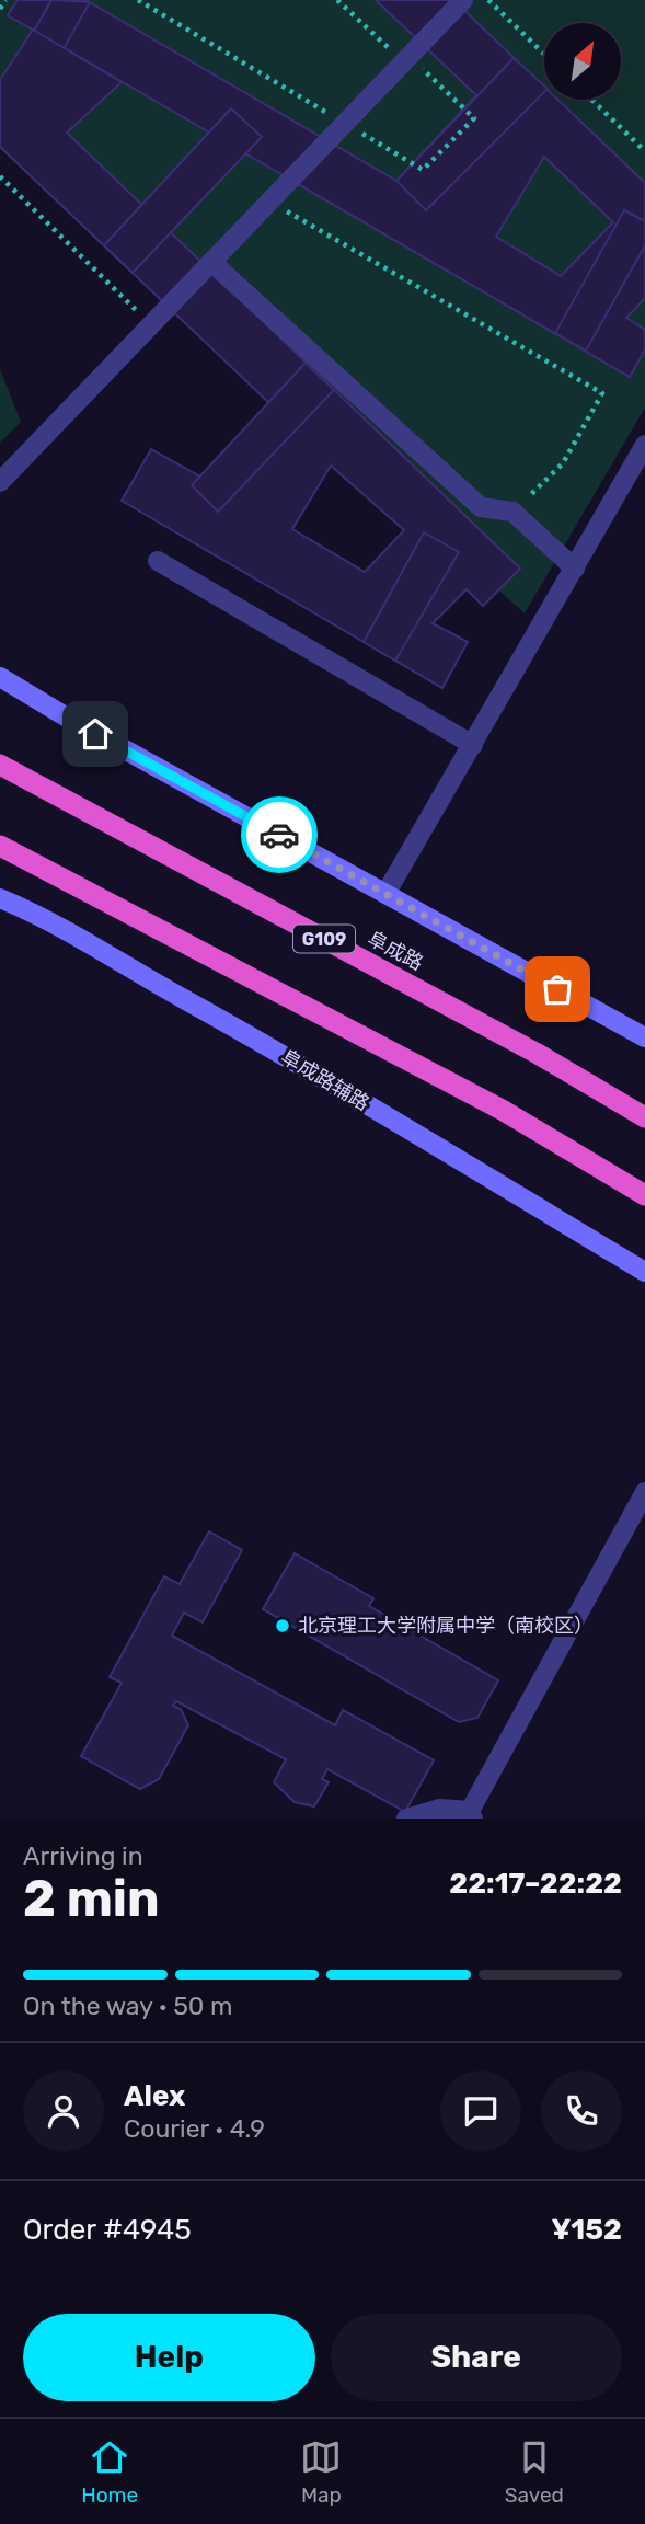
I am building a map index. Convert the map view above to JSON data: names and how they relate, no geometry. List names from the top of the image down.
{
  "streets": {
    "highway": ["G109", "阜成路"],
    "main road": ["阜成路辅路"]
  },
  "places": ["北京理工大学附属中学（南校区）"],
  "north": "top right",
  "page": {
    "heading": ["2 min", "Arriving in", "22:17–22:22"],
    "panel": [
      "Alex",
      "Courier · 4.9",
      "Order #4945",
      "¥152"
    ],
    "bar": "On the way · 50 m",
    "buttons": ["Help", "Share"],
    "tabs": ["Home", "Map", "Saved"]
  }
}
